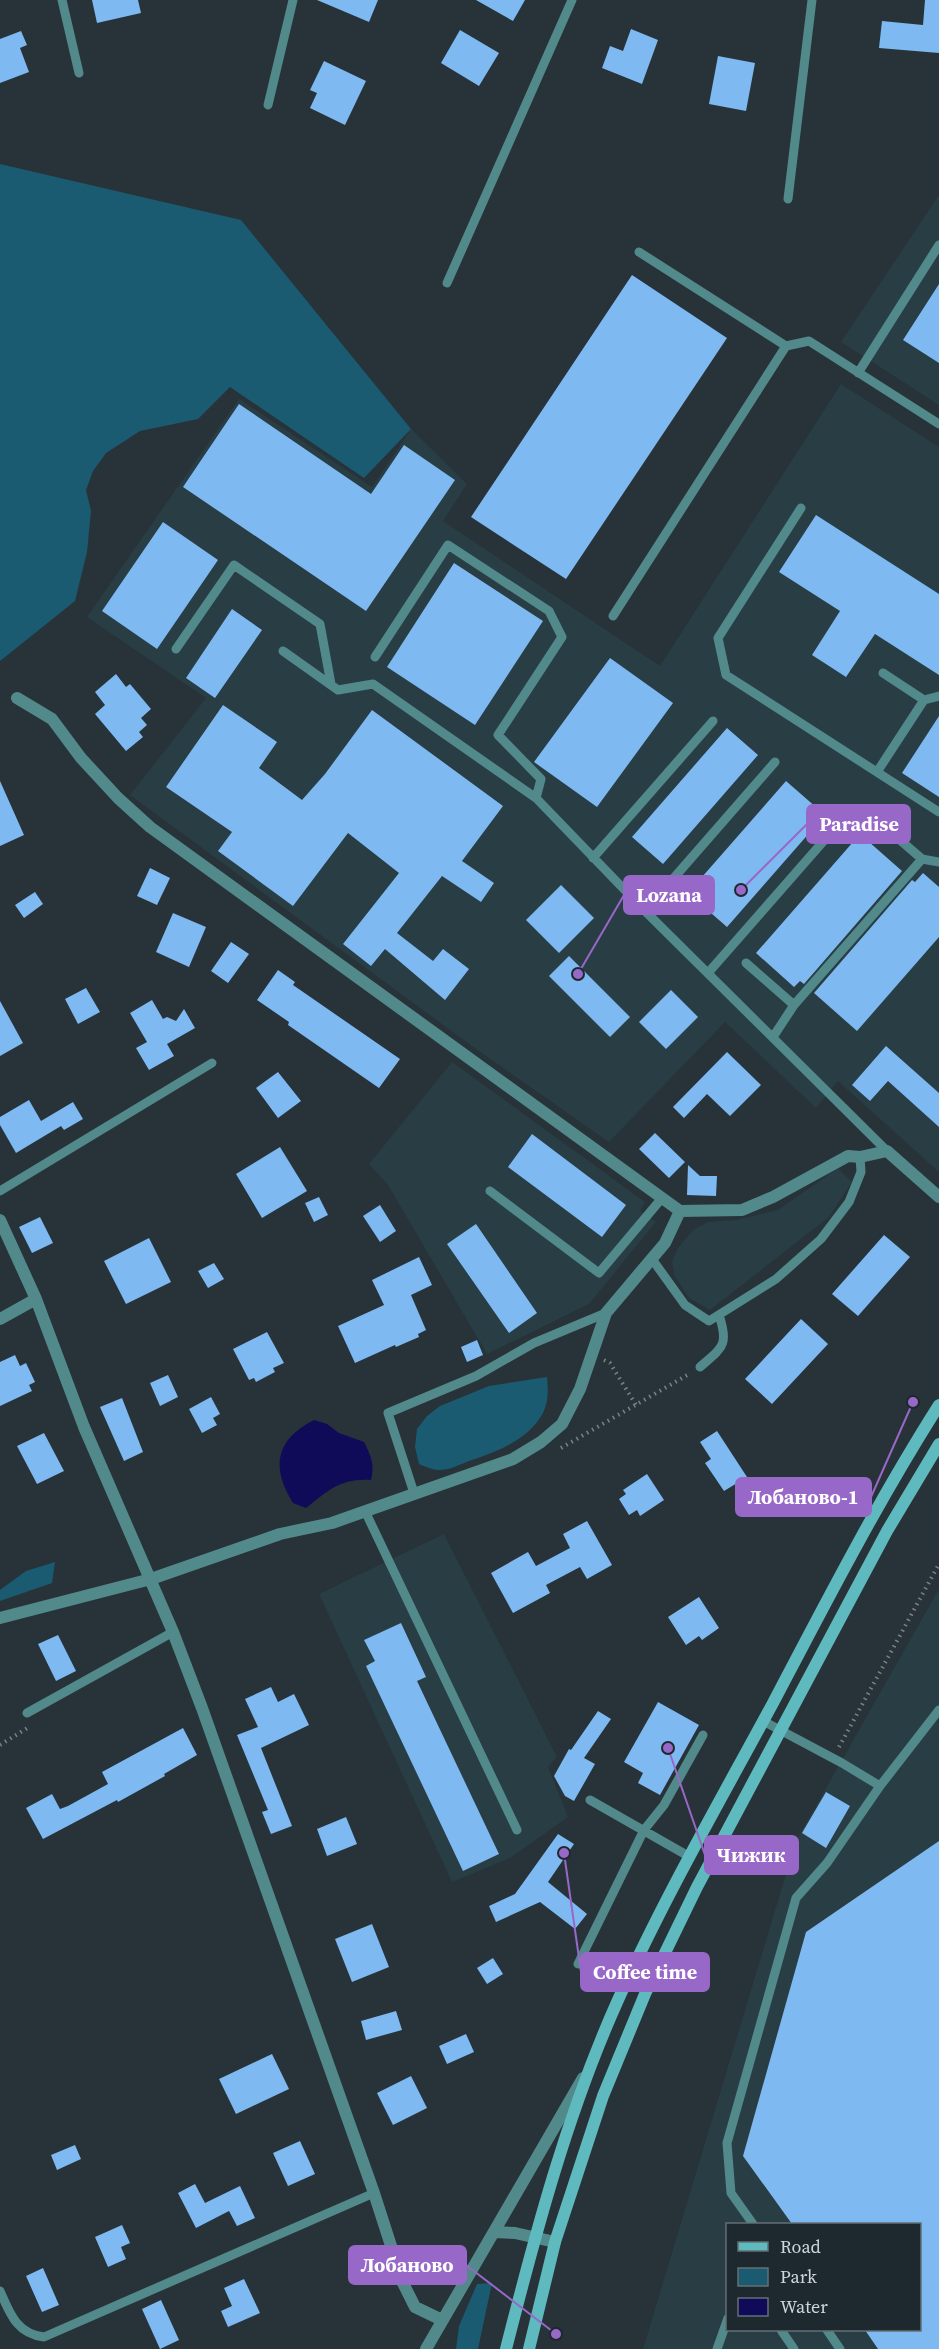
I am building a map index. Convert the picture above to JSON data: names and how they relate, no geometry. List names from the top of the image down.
{
  "places": [
    "Paradise",
    "Lozana",
    "Лобаново-1",
    "Чижик",
    "Coffee time",
    "Лобаново"
  ],
  "legend": ["Road", "Park", "Water"]
}
